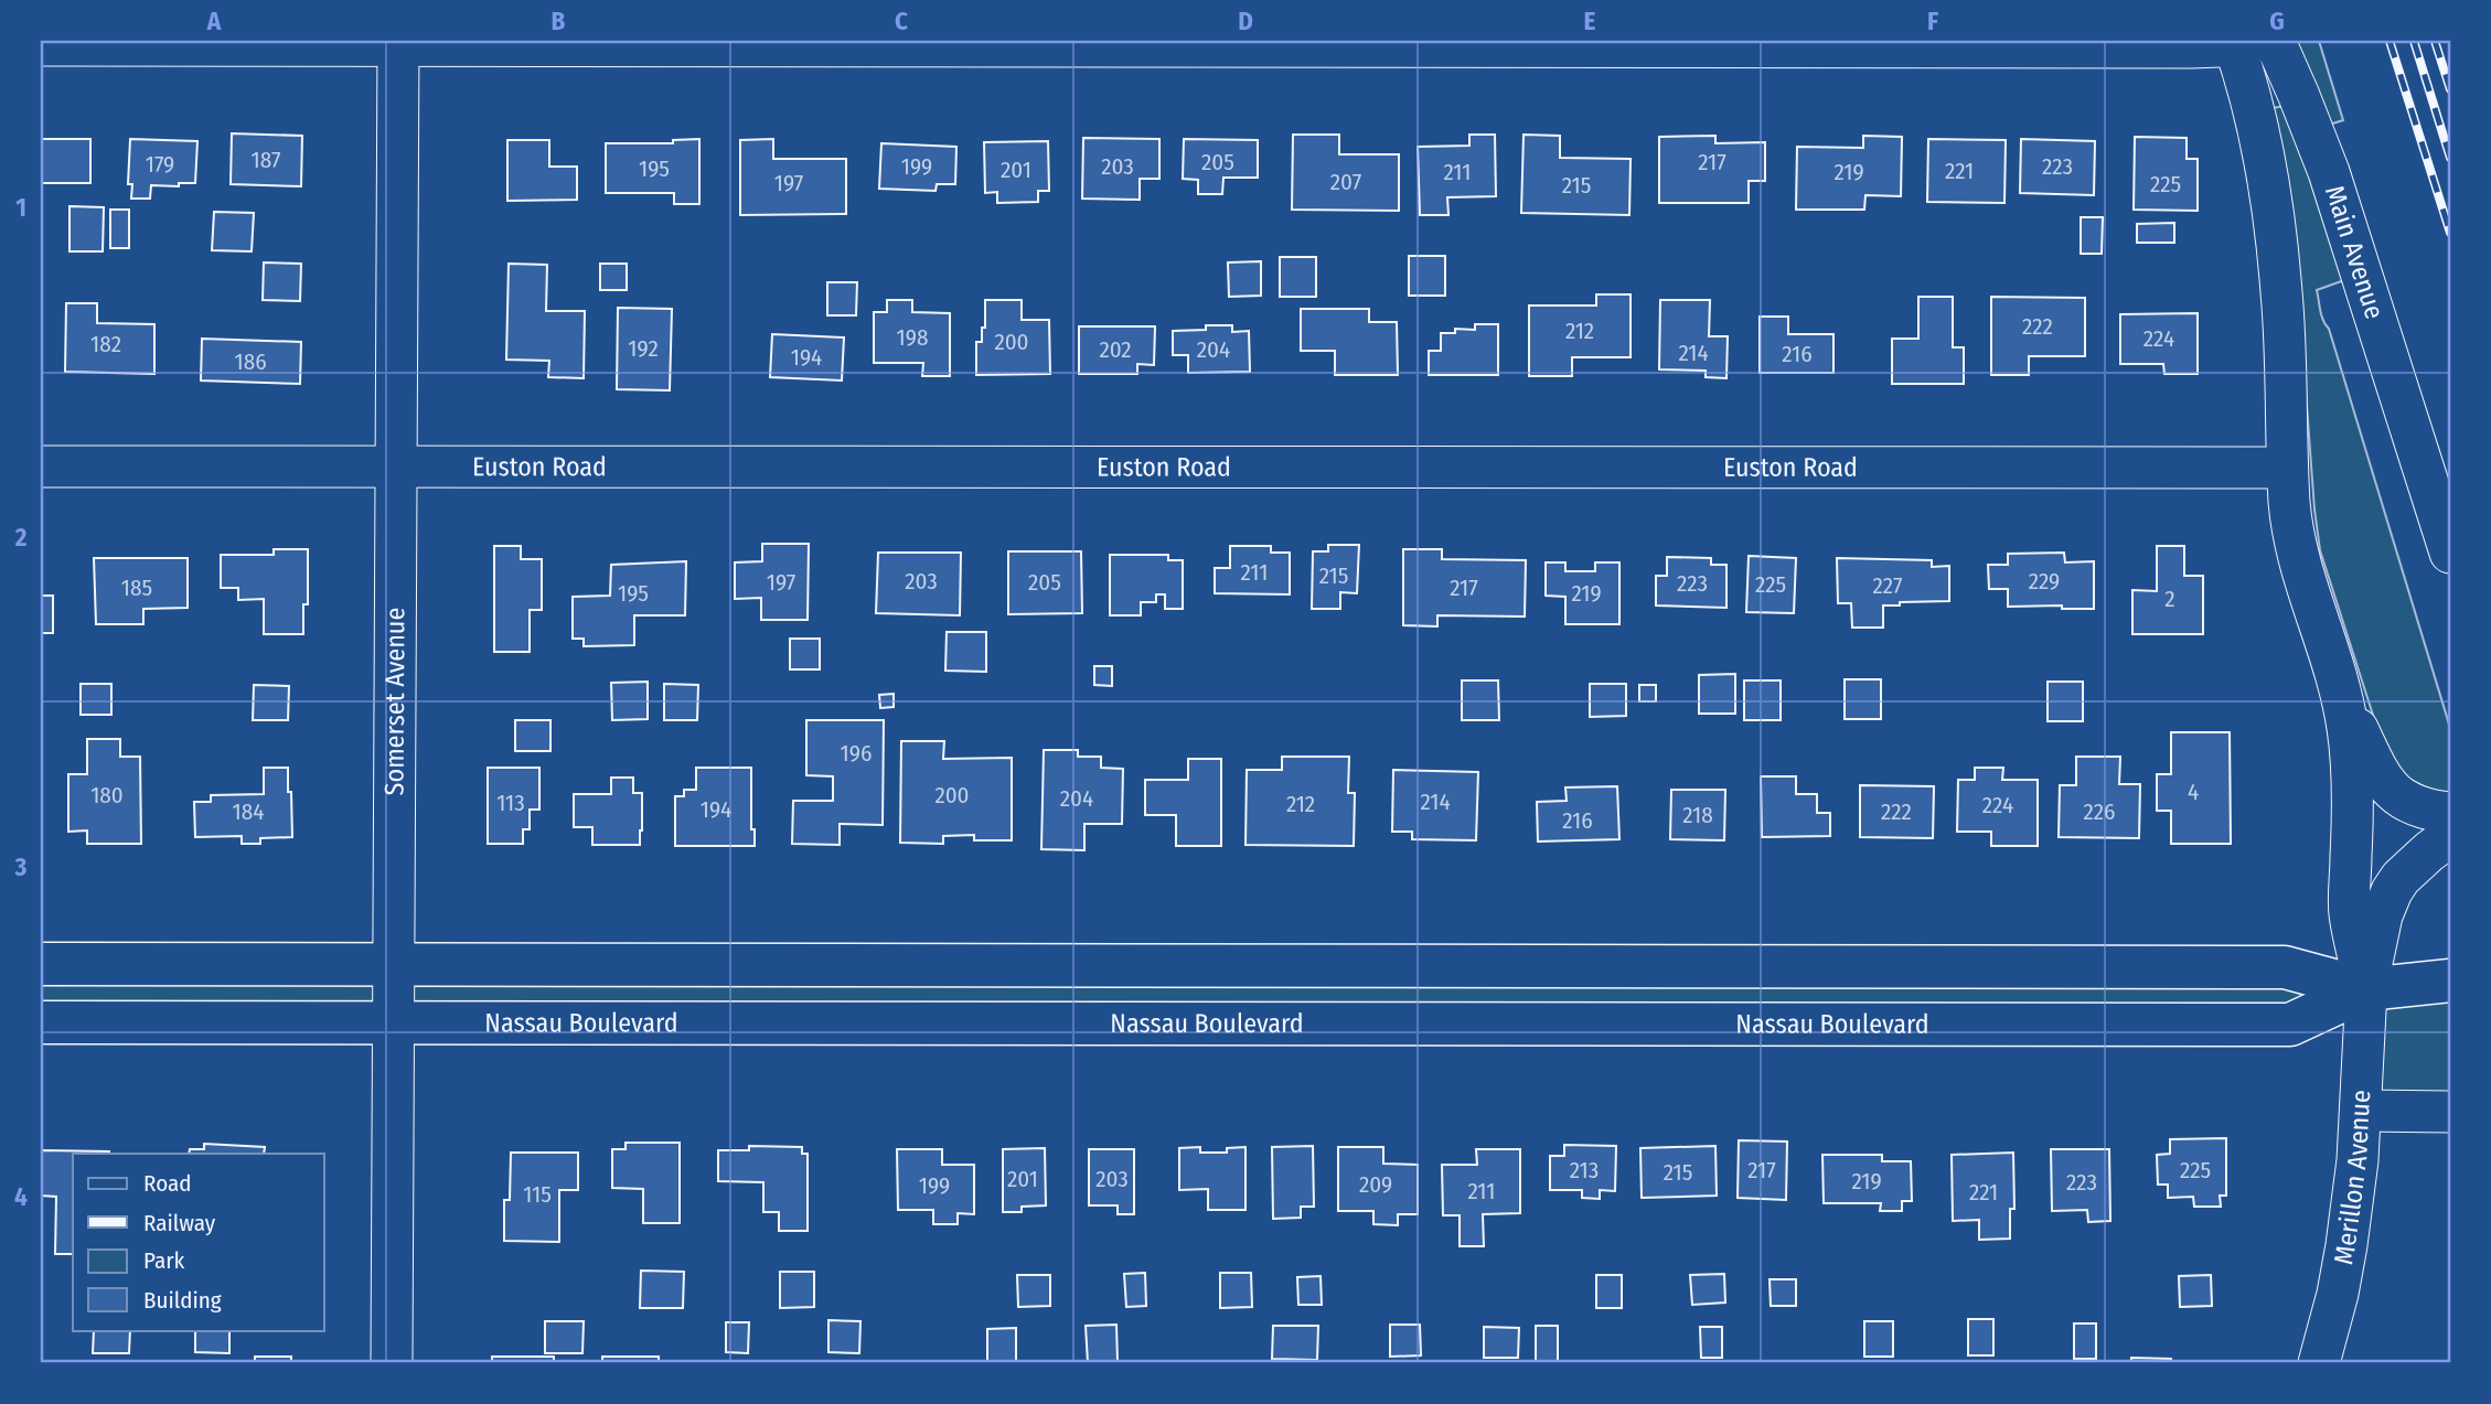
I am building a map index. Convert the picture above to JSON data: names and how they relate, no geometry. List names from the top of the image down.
{
  "streets": {
    "main road": ["Nassau Boulevard"],
    "street": [
      "Main Avenue",
      "Euston Road",
      "Somerset Avenue",
      "Merillon Avenue"
    ]
  },
  "crossings": [
    ["Euston Road", "Somerset Avenue"],
    ["Euston Road", "Merillon Avenue"],
    ["Somerset Avenue", "Nassau Boulevard"],
    ["Nassau Boulevard", "Merillon Avenue"]
  ],
  "house_numbers": [
    "187",
    "205",
    "217",
    "179",
    "199",
    "203",
    "223",
    "195",
    "201",
    "221",
    "211",
    "219",
    "207",
    "197",
    "225",
    "215",
    "222",
    "212",
    "198",
    "224",
    "200",
    "182",
    "192",
    "202",
    "204",
    "214",
    "216",
    "194",
    "186",
    "211",
    "215",
    "203",
    "229",
    "197",
    "205",
    "223",
    "225",
    "227",
    "185",
    "217",
    "195",
    "219",
    "2",
    "196",
    "4",
    "180",
    "200",
    "204",
    "214",
    "113",
    "212",
    "224",
    "194",
    "184",
    "222",
    "226",
    "218",
    "216",
    "213",
    "217",
    "225",
    "215",
    "201",
    "203",
    "219",
    "223",
    "209",
    "199",
    "211",
    "221",
    "115"
  ],
  "legend": [
    "Road",
    "Railway",
    "Park",
    "Building"
  ],
  "grid": {
    "columns": [
      "A",
      "B",
      "C",
      "D",
      "E",
      "F",
      "G"
    ],
    "rows": [
      "1",
      "2",
      "3",
      "4"
    ]
  }
}
